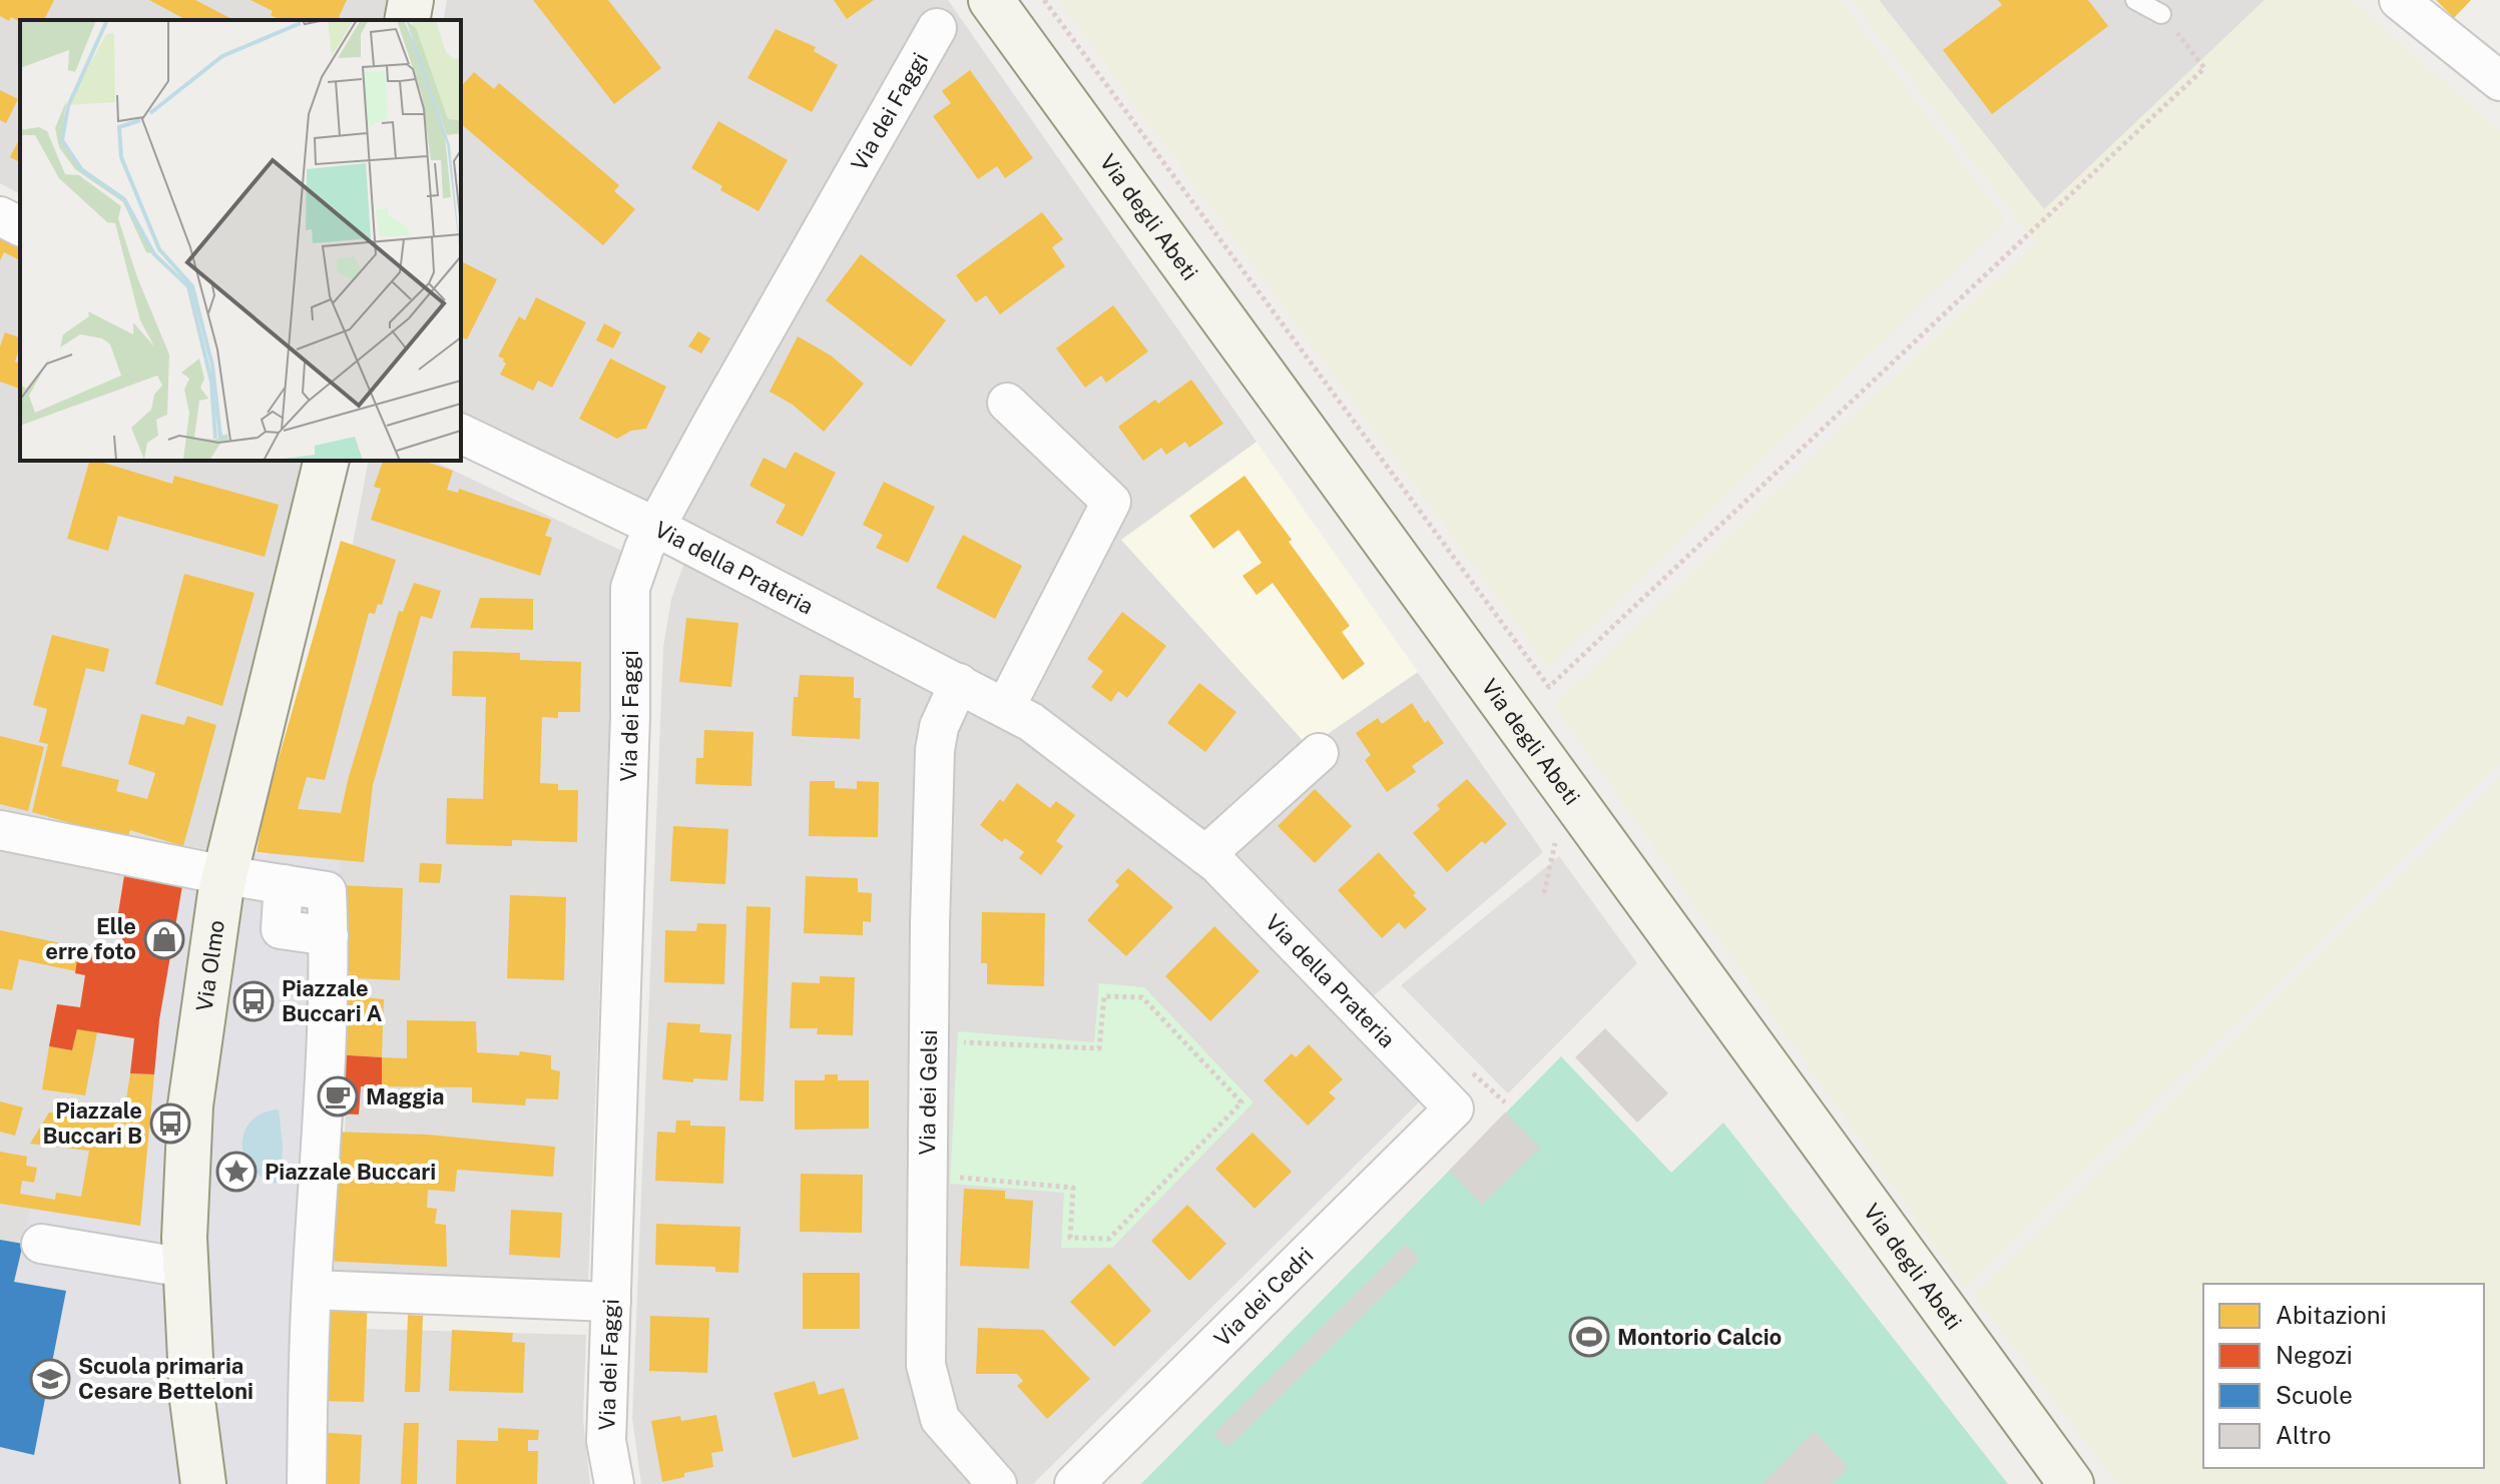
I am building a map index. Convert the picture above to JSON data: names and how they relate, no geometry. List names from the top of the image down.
{
  "streets": {
    "street": [
      "Via dei Faggi",
      "Via degli Abeti",
      "Via della Prateria",
      "Via Olmo",
      "Via dei Gelsi",
      "Via dei Cedri"
    ]
  },
  "crossings": [
    ["Via dei Faggi", "Via della Prateria"],
    ["Via della Prateria", "Via dei Gelsi"],
    ["Via della Prateria", "Via dei Cedri"]
  ],
  "places": {
    "shop": ["Elle erre foto"],
    "bus stop": ["Piazzale Buccari A", "Piazzale Buccari B"],
    "cafe": ["Maggia"],
    "place": ["Piazzale Buccari"],
    "sports": ["Montorio Calcio"],
    "school or university": ["Scuola primaria Cesare Betteloni"]
  },
  "legend": [
    "Abitazioni",
    "Negozi",
    "Scuole",
    "Altro"
  ]
}
